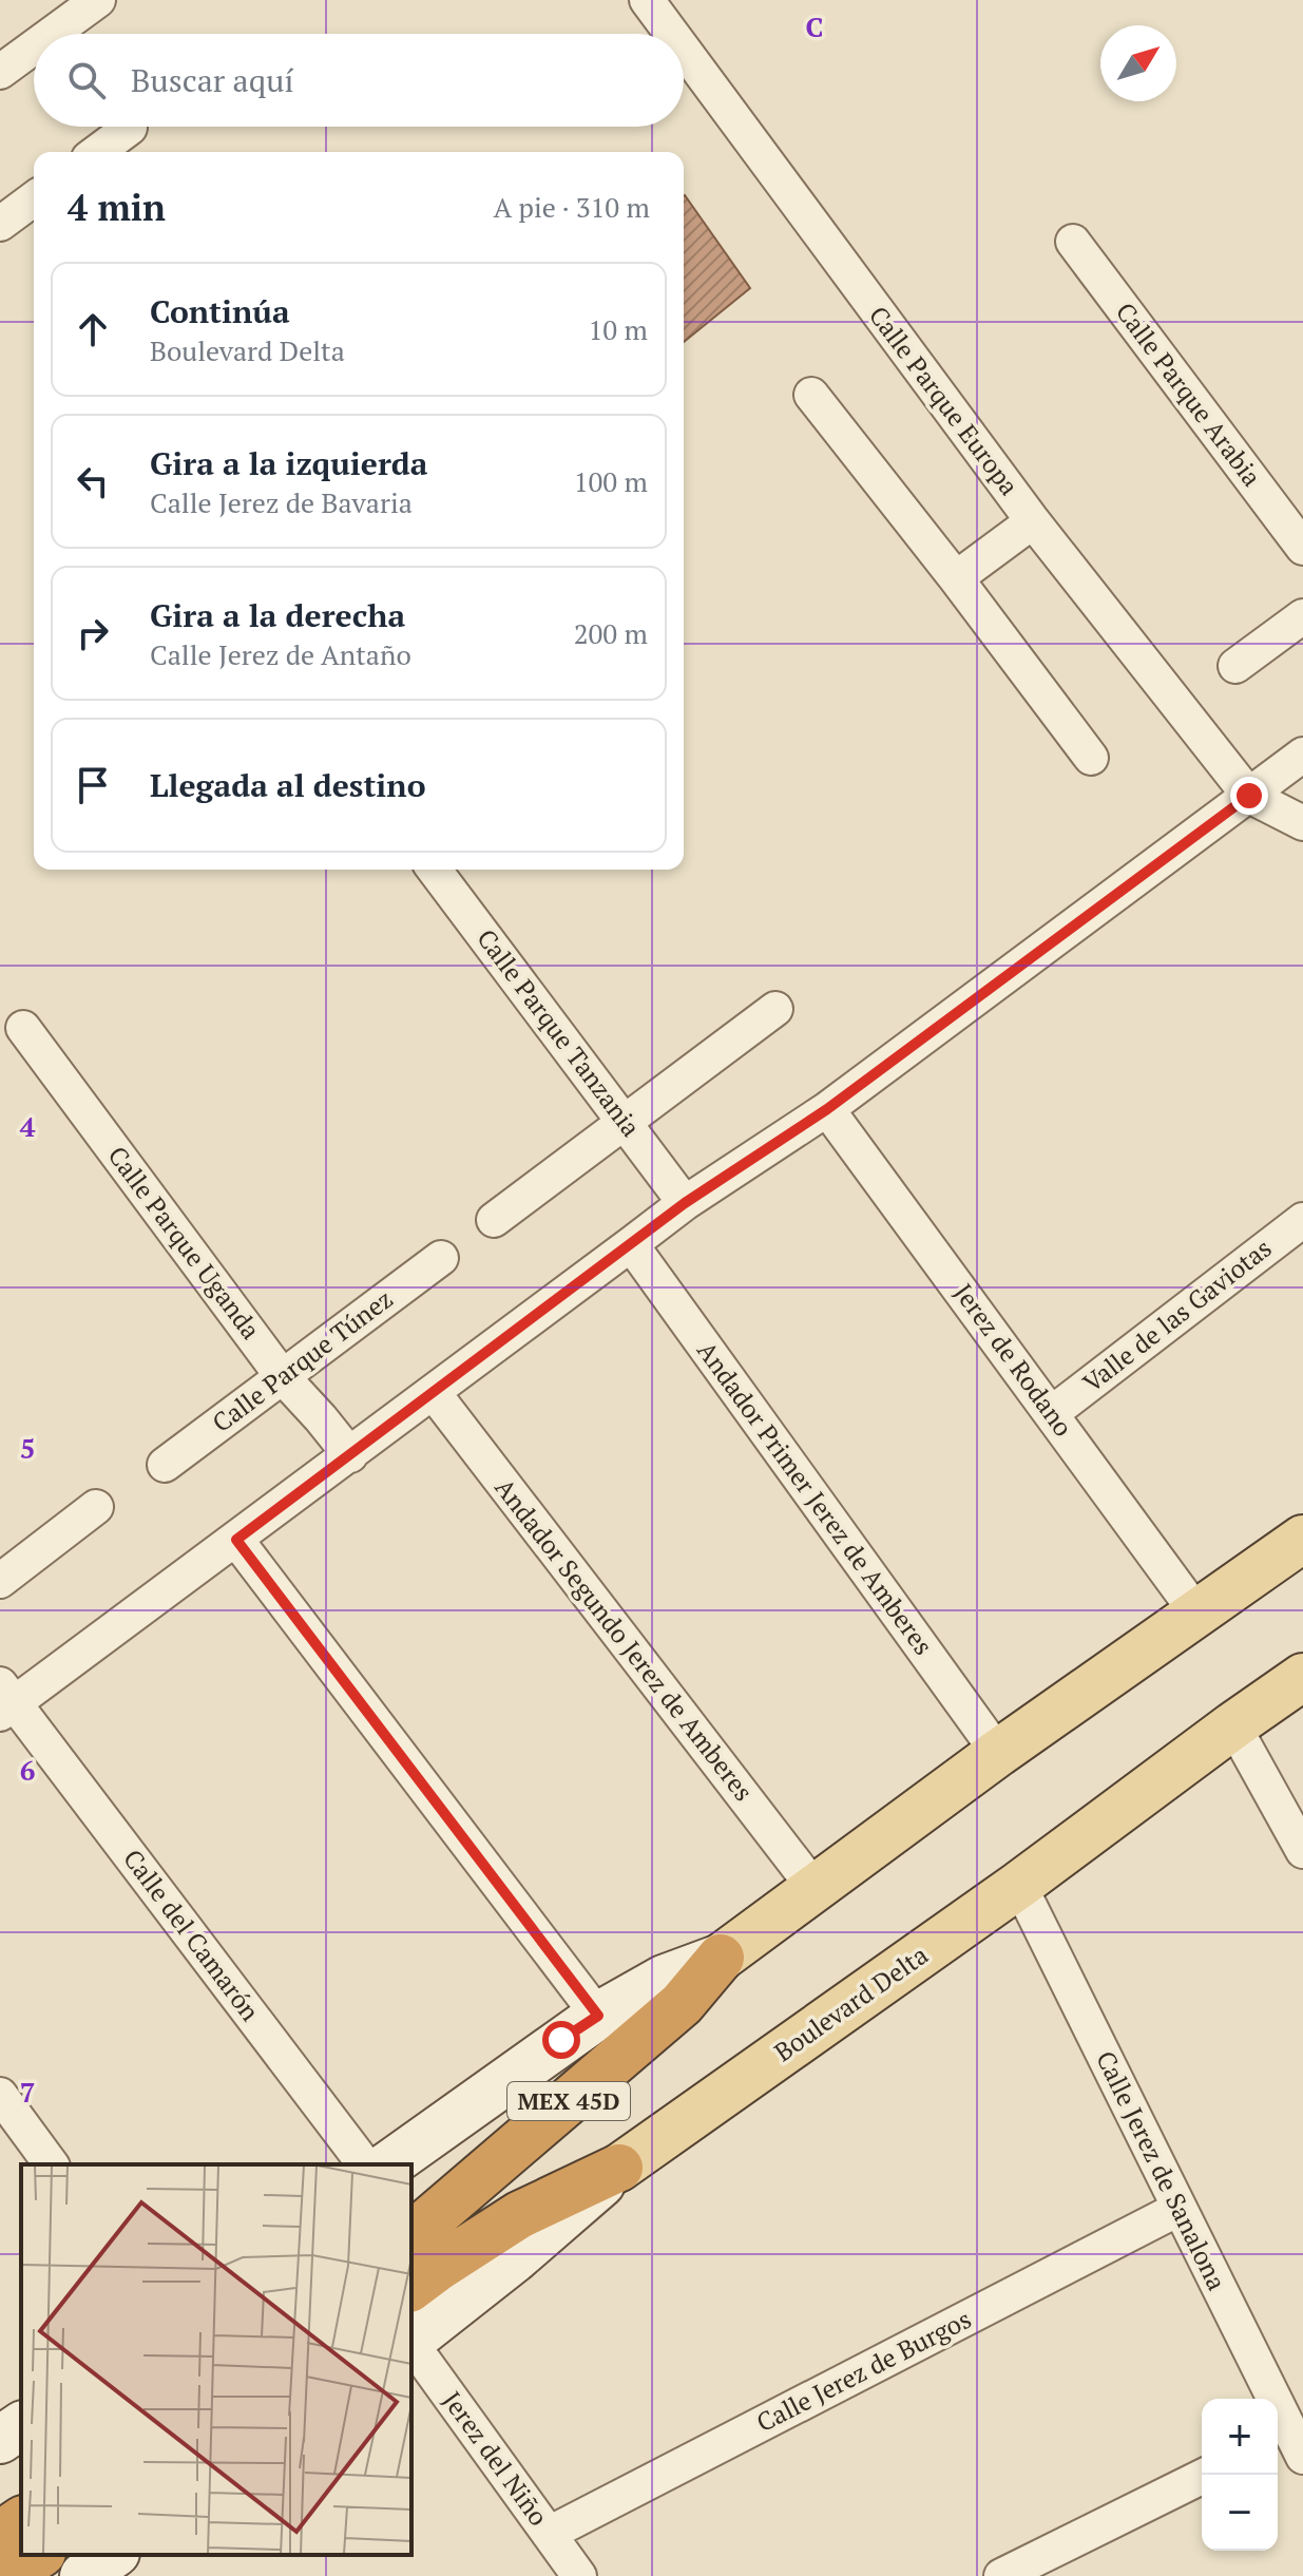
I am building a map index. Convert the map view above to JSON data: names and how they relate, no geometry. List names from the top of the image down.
{
  "streets": {
    "highway": ["MEX 45D"],
    "main road": ["Boulevard Delta"],
    "street": [
      "Calle Parque Arabia",
      "Calle Parque Europa",
      "Calle Parque Tanzania",
      "Calle Parque Uganda",
      "Valle de las Gaviotas",
      "Jerez de Rodano",
      "Calle Parque Túnez",
      "Andador Primer Jerez de Amberes",
      "Andador Segundo Jerez de Amberes",
      "Calle del Camarón",
      "Calle Jerez de Sanalona",
      "Calle Jerez de Burgos",
      "Jerez del Niño"
    ]
  },
  "crossings": [
    ["Calle Parque Uganda", "Calle Parque Túnez"],
    ["Valle de las Gaviotas", "Jerez de Rodano"],
    ["Boulevard Delta", "Calle Jerez de Sanalona"],
    ["Calle Jerez de Sanalona", "Calle Jerez de Burgos"],
    ["Calle Jerez de Burgos", "Jerez del Niño"]
  ],
  "north": "top right",
  "page": {
    "search": "Buscar aquí",
    "heading": ["4 min", "A pie · 310 m"],
    "list": [
      ["Continúa", "Boulevard Delta", "10 m"],
      ["Gira a la izquierda", "Calle Jerez de Bavaria", "100 m"],
      ["Gira a la derecha", "Calle Jerez de Antaño", "200 m"],
      "Llegada al destino"
    ],
    "map_buttons": ["+", "−"]
  },
  "grid": {
    "columns": ["C"],
    "rows": [
      "4",
      "5",
      "6",
      "7"
    ]
  }
}
